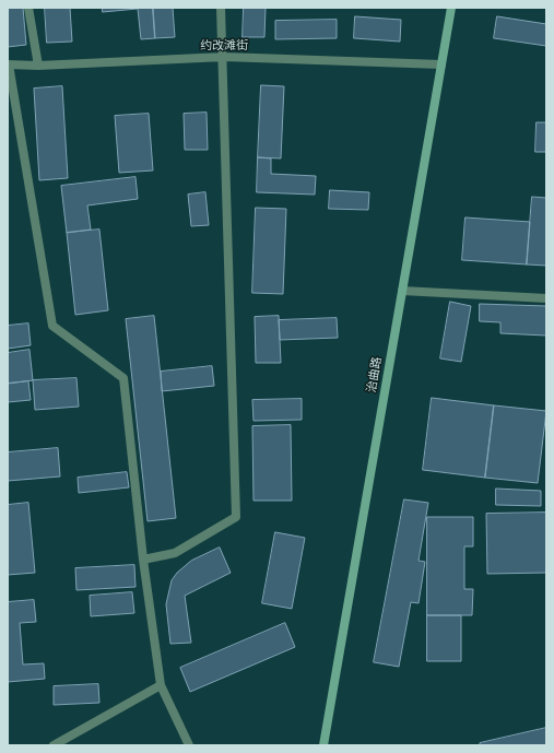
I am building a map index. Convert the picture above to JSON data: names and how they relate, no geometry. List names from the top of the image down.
{
  "streets": {
    "main road": ["治曲路"],
    "street": ["约改滩街"]
  },
  "crossings": [
    ["约改滩街", "治曲路"]
  ]
}
